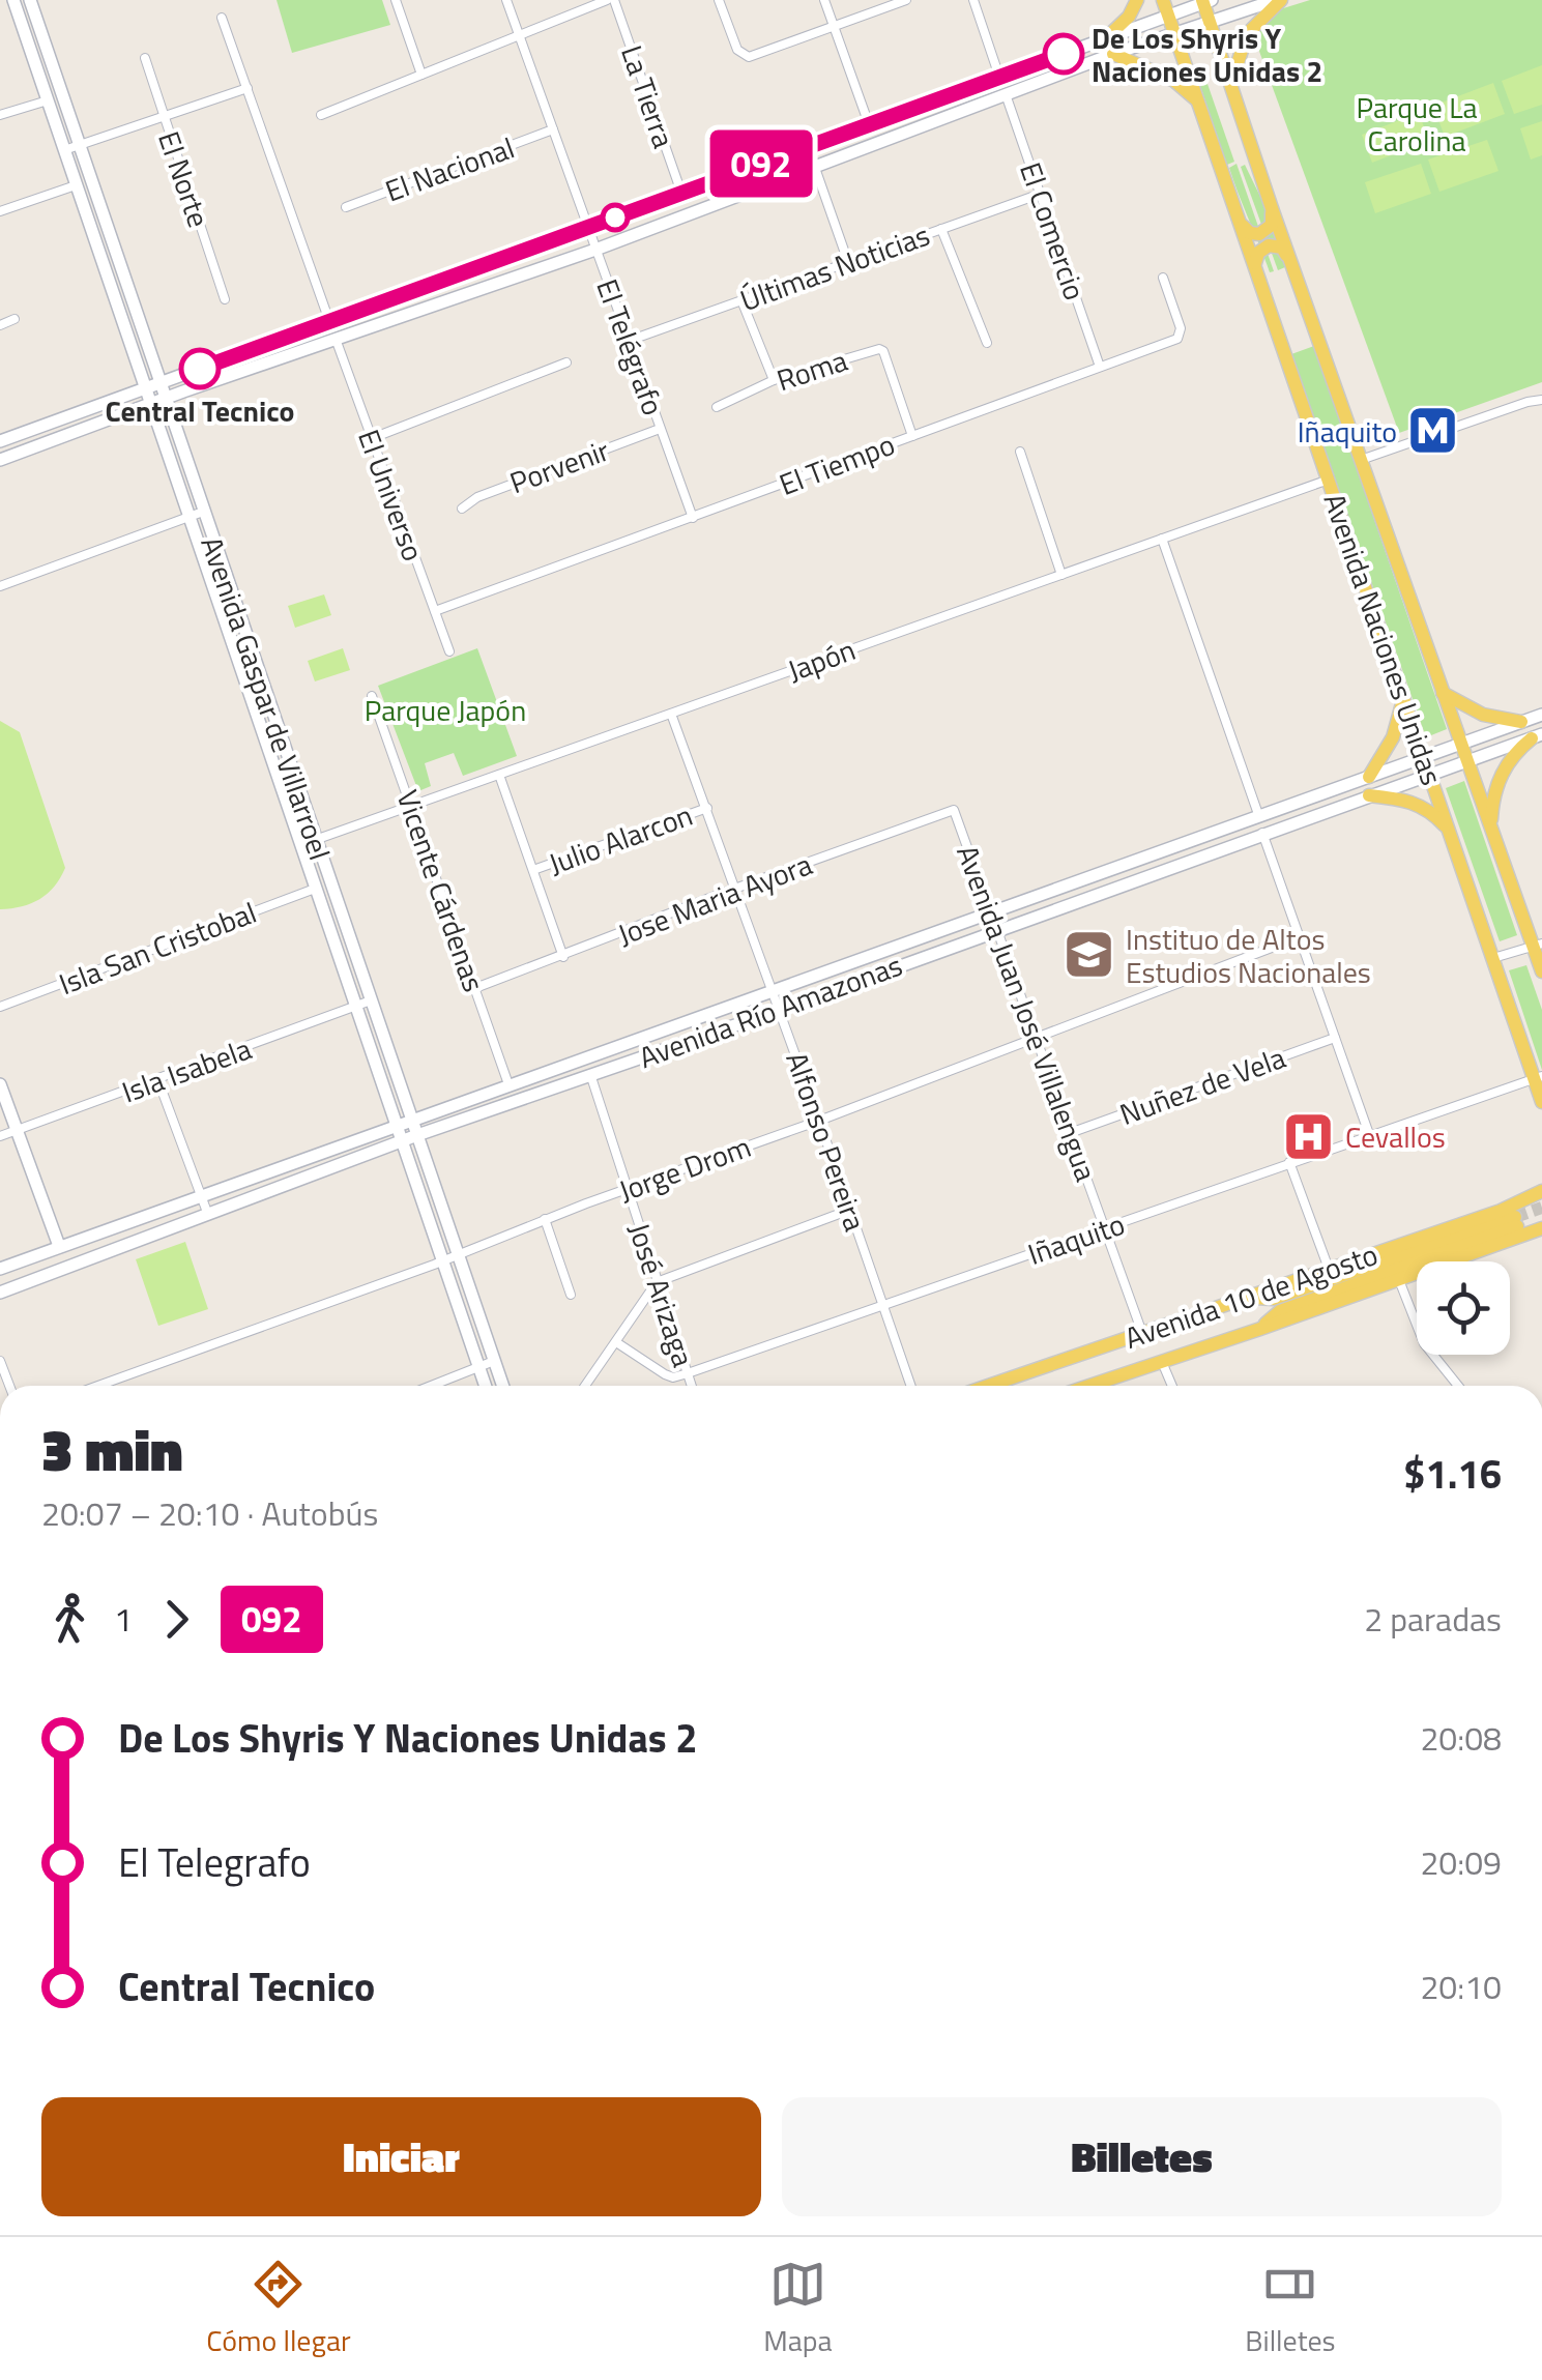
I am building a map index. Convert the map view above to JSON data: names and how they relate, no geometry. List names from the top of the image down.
{
  "streets": {
    "main road": [
      "Avenida Naciones Unidas",
      "Avenida Gaspar de Villarroel",
      "Avenida Río Amazonas",
      "Avenida 10 de Agosto"
    ],
    "street": [
      "La Tierra",
      "El Nacional",
      "El Norte",
      "El Comercio",
      "Últimas Noticias",
      "El Telégrafo",
      "Roma",
      "El Tiempo",
      "Porvenir",
      "El Universo",
      "Japón",
      "Julio Alarcon",
      "Vicente Cárdenas",
      "Jose Maria Ayora",
      "Isla San Cristobal",
      "Avenida Juan José Villalengua",
      "Isla Isabela",
      "Nuñez de Vela",
      "Alfonso Pereira",
      "Jorge Drom",
      "Iñaquito",
      "José Arizaga"
    ]
  },
  "crossings": [
    ["El Nacional", "El Telégrafo"],
    ["El Comercio", "Últimas Noticias"],
    ["El Comercio", "El Tiempo"],
    ["Últimas Noticias", "El Telégrafo"],
    ["El Telégrafo", "El Tiempo"],
    ["El Telégrafo", "Porvenir"],
    ["Roma", "El Tiempo"],
    ["El Tiempo", "El Universo"],
    ["Avenida Naciones Unidas", "Japón"],
    ["Avenida Naciones Unidas", "Avenida Río Amazonas"],
    ["Avenida Naciones Unidas", "Iñaquito"],
    ["Japón", "Avenida Gaspar de Villarroel"],
    ["Japón", "Vicente Cárdenas"],
    ["Japón", "Alfonso Pereira"],
    ["Avenida Gaspar de Villarroel", "Isla San Cristobal"],
    ["Avenida Gaspar de Villarroel", "Avenida Río Amazonas"],
    ["Avenida Gaspar de Villarroel", "Isla Isabela"],
    ["Avenida Gaspar de Villarroel", "Jorge Drom"],
    ["Julio Alarcon", "Alfonso Pereira"],
    ["Vicente Cárdenas", "Jose Maria Ayora"],
    ["Vicente Cárdenas", "Avenida Río Amazonas"],
    ["Jose Maria Ayora", "Avenida Juan José Villalengua"],
    ["Jose Maria Ayora", "Alfonso Pereira"],
    ["Avenida Río Amazonas", "Avenida Juan José Villalengua"],
    ["Avenida Río Amazonas", "Alfonso Pereira"],
    ["Avenida Río Amazonas", "José Arizaga"],
    ["Avenida Juan José Villalengua", "Nuñez de Vela"],
    ["Avenida Juan José Villalengua", "Jorge Drom"],
    ["Avenida Juan José Villalengua", "Iñaquito"],
    ["Avenida Juan José Villalengua", "Avenida 10 de Agosto"],
    ["Alfonso Pereira", "Jorge Drom"],
    ["Alfonso Pereira", "Iñaquito"],
    ["Jorge Drom", "José Arizaga"],
    ["Iñaquito", "José Arizaga"]
  ],
  "parks": ["Parque La Carolina", "Parque Japón"],
  "places": {
    "other": ["De Los Shyris Y Naciones Unidas 2", "Central Tecnico"],
    "metro station": ["Iñaquito"],
    "school or university": ["Instituo de Altos Estudios Nacionales"],
    "hospital": ["Cevallos"]
  },
  "lines": ["bus line 092"],
  "page": {
    "on_map": "092",
    "heading": ["3 min", "20:07 – 20:10 · Autobús", "$1.16"],
    "legs": ["1", "092", "2 paradas"],
    "list": [
      {
        "name": "De Los Shyris Y Naciones Unidas 2",
        "value": "20:08"
      },
      {
        "name": "El Telegrafo",
        "value": "20:09"
      },
      {
        "name": "Central Tecnico",
        "value": "20:10"
      }
    ],
    "buttons": ["Iniciar", "Billetes"],
    "tabs": ["Cómo llegar", "Mapa", "Billetes"]
  }
}
